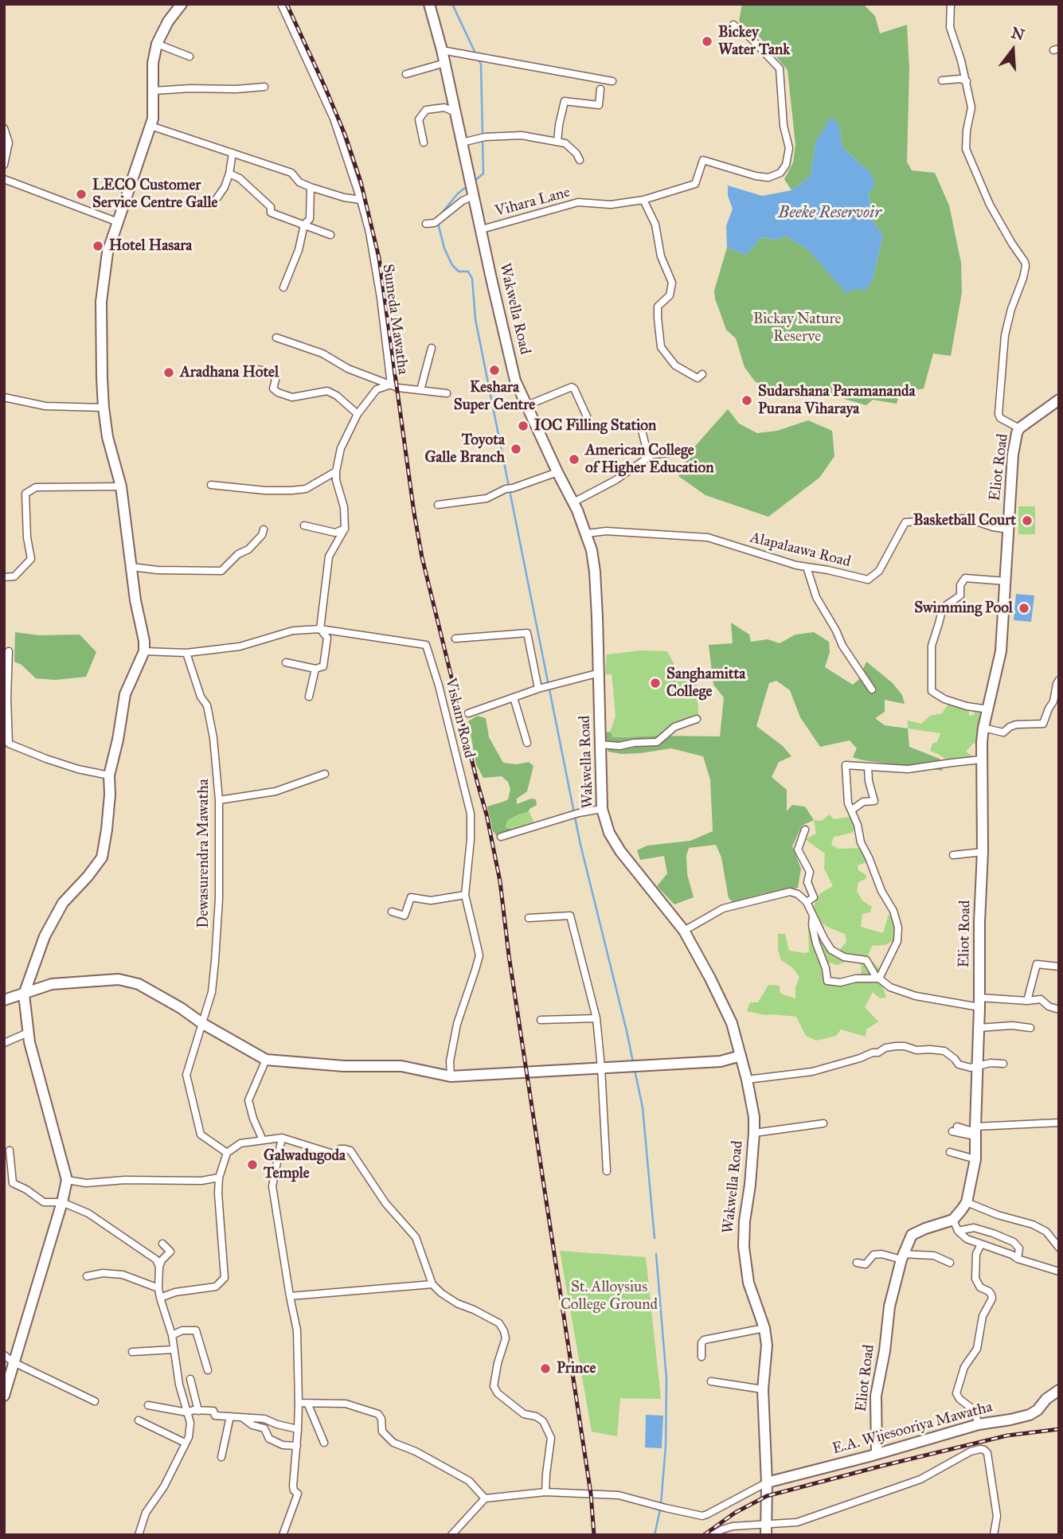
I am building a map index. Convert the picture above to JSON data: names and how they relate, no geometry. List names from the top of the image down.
{
  "streets": {
    "street": [
      "Vihara Lane",
      "Wakwella Road",
      "Sumeda Mawatha",
      "Eliot Road",
      "Alapalaawa Road",
      "Viskam Road",
      "Dewasurendra Mawatha",
      "E.A. Wijesooriya Mawatha"
    ]
  },
  "crossings": [
    ["Vihara Lane", "Wakwella Road"],
    ["Wakwella Road", "Alapalaawa Road"],
    ["Wakwella Road", "E.A. Wijesooriya Mawatha"],
    ["Eliot Road", "Alapalaawa Road"],
    ["Eliot Road", "E.A. Wijesooriya Mawatha"],
    ["Viskam Road", "Dewasurendra Mawatha"]
  ],
  "water": ["Beeke Reservoir"],
  "parks": ["Bickay Nature Reserve", "St. Alloysius College Ground"],
  "places": [
    "Bickey Water Tank",
    "LECO Customer Service Centre Galle",
    "Hotel Hasara",
    "Keshara Super Centre",
    "Aradhana Hotel",
    "Sudarshana Paramananda Purana Viharaya",
    "IOC Filling Station",
    "Toyota Galle Branch",
    "American College of Higher Education",
    "Basketball Court",
    "Swimming Pool",
    "Sanghamitta College",
    "Galwadugoda Temple",
    "Prince"
  ],
  "north": "top"
}
